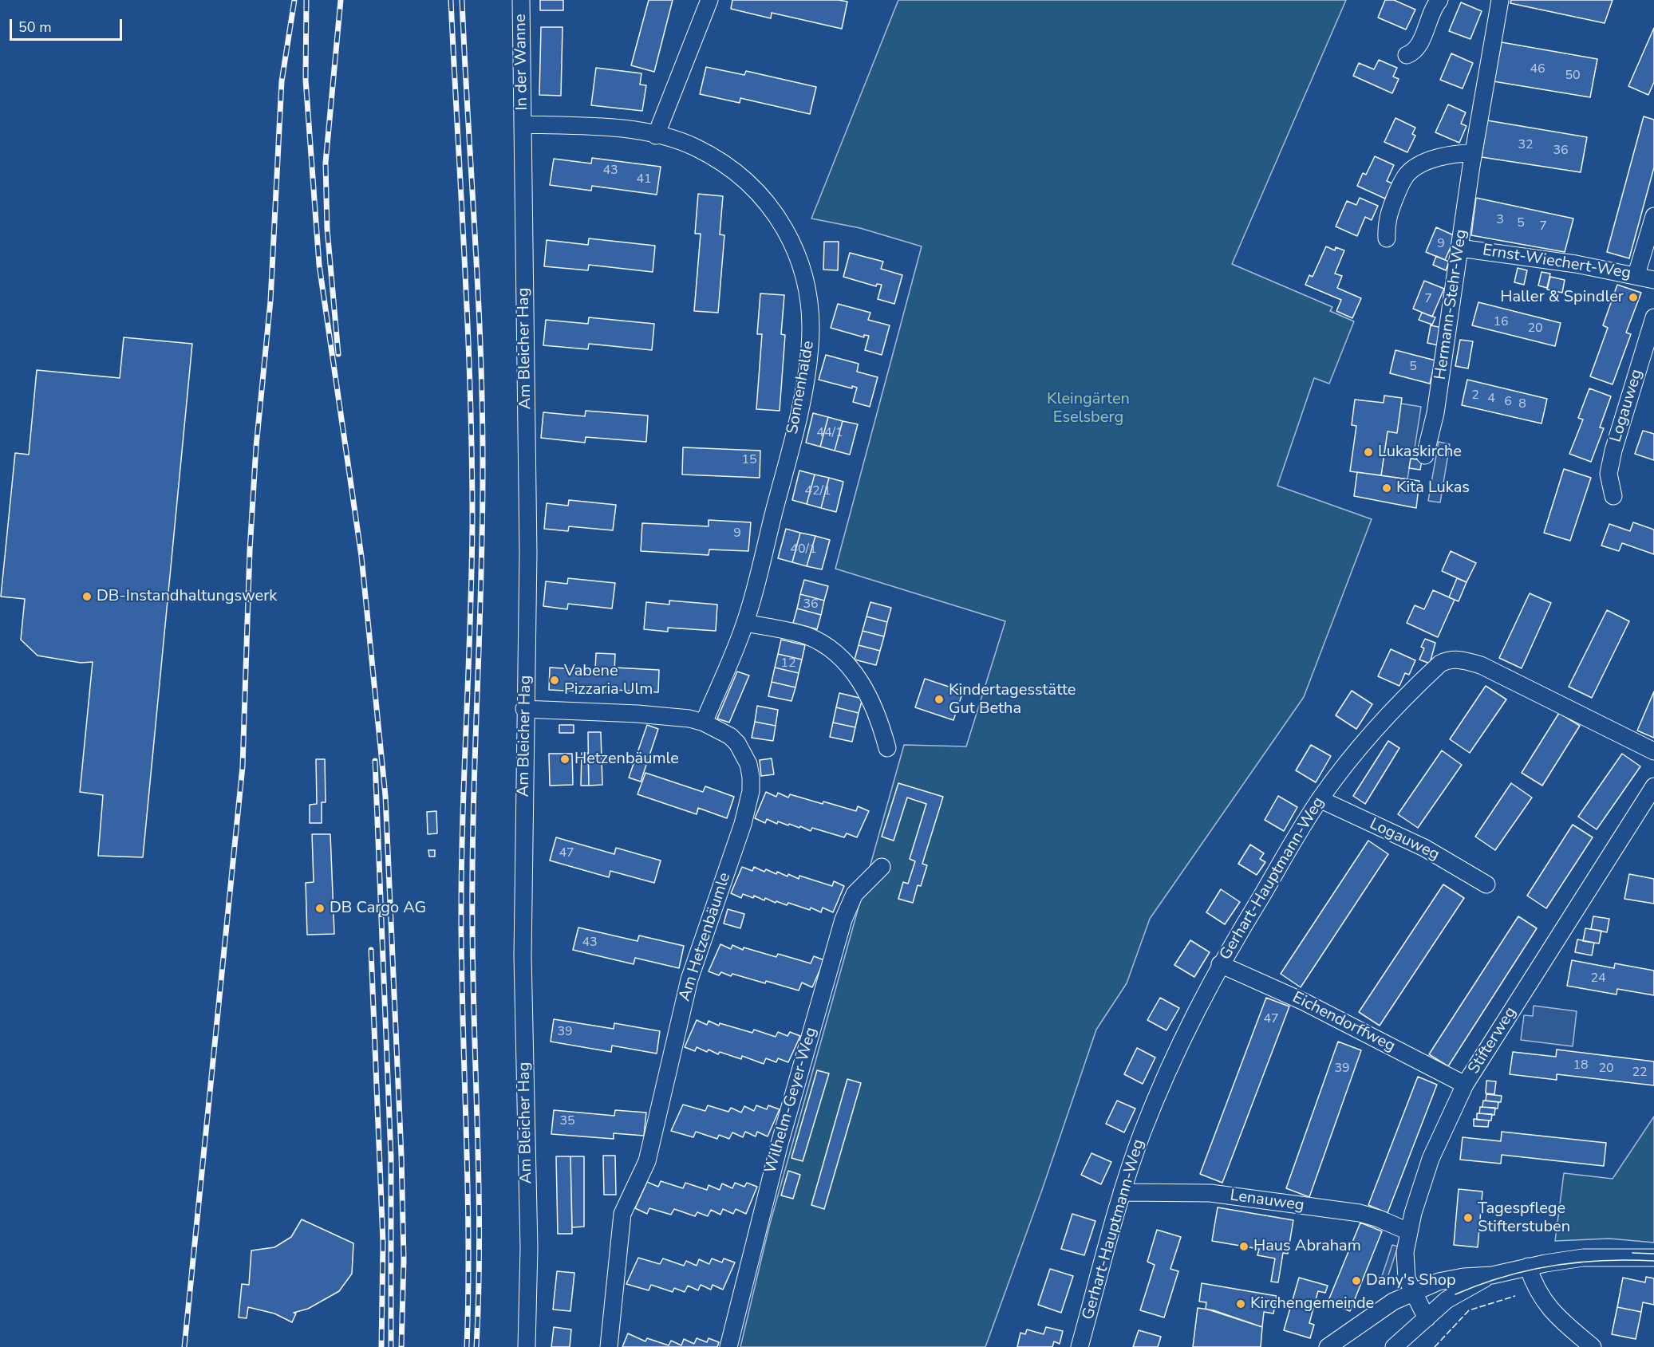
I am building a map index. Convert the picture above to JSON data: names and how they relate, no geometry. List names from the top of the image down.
{
  "streets": {
    "street": [
      "In der Wanne",
      "Ernst-Wiechert-Weg",
      "Hermann-Stehr-Weg",
      "Am Bleicher Hag",
      "Sonnenhalde",
      "Logauweg",
      "Gerhart-Hauptmann-Weg",
      "Am Hetzenbäumle",
      "Eichendorffweg",
      "Stifterweg",
      "Wilhelm-Geyer-Weg",
      "Lenauweg"
    ]
  },
  "crossings": [
    ["In der Wanne", "Am Bleicher Hag"],
    ["In der Wanne", "Sonnenhalde"],
    ["Ernst-Wiechert-Weg", "Hermann-Stehr-Weg"],
    ["Am Bleicher Hag", "Sonnenhalde"],
    ["Am Bleicher Hag", "Am Hetzenbäumle"],
    ["Sonnenhalde", "Am Hetzenbäumle"],
    ["Logauweg", "Gerhart-Hauptmann-Weg"],
    ["Gerhart-Hauptmann-Weg", "Eichendorffweg"],
    ["Gerhart-Hauptmann-Weg", "Lenauweg"],
    ["Eichendorffweg", "Stifterweg"],
    ["Stifterweg", "Lenauweg"]
  ],
  "parks": ["Kleingärten Eselsberg"],
  "places": [
    "Haller & Spindler",
    "Lukaskirche",
    "Kita Lukas",
    "DB-Instandhaltungswerk",
    "Vabene Pizzaria Ulm",
    "Kindertagesstätte Gut Betha",
    "Hetzenbäumle",
    "DB Cargo AG",
    "Tagespflege Stifterstuben",
    "Haus Abraham",
    "Dany's Shop",
    "Kirchengemeinde"
  ],
  "house_numbers": [
    "46",
    "50",
    "32",
    "36",
    "43",
    "41",
    "3",
    "5",
    "7",
    "9",
    "7",
    "16",
    "20",
    "5",
    "2",
    "4",
    "6",
    "8",
    "44/1",
    "15",
    "42/1",
    "9",
    "40/1",
    "36",
    "12",
    "47",
    "43",
    "24",
    "47",
    "39",
    "18",
    "39",
    "20",
    "22",
    "35"
  ],
  "scale_bar": "50 m"
}
